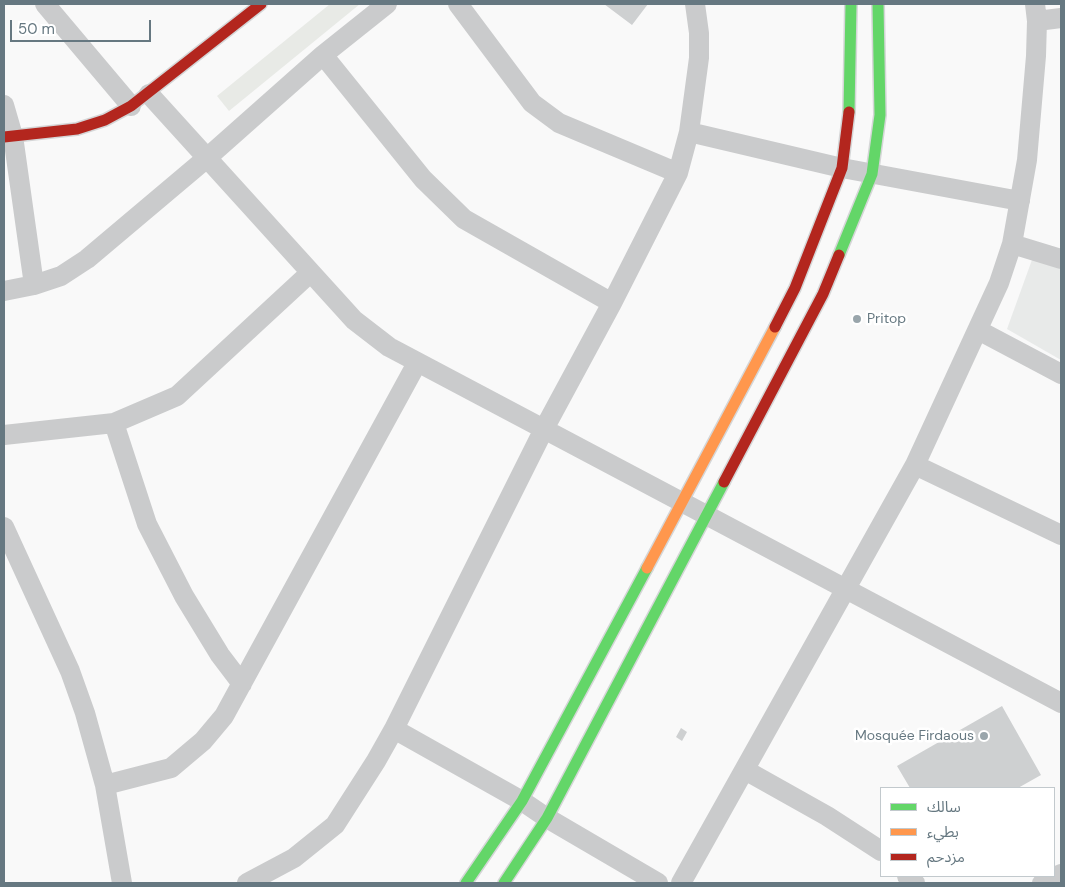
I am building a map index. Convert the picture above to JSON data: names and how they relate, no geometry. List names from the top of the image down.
{
  "places": ["Pritop", "Mosquée Firdaous"],
  "legend": ["سالك", "بطيء", "مزدحم"],
  "scale_bar": "50 m"
}
